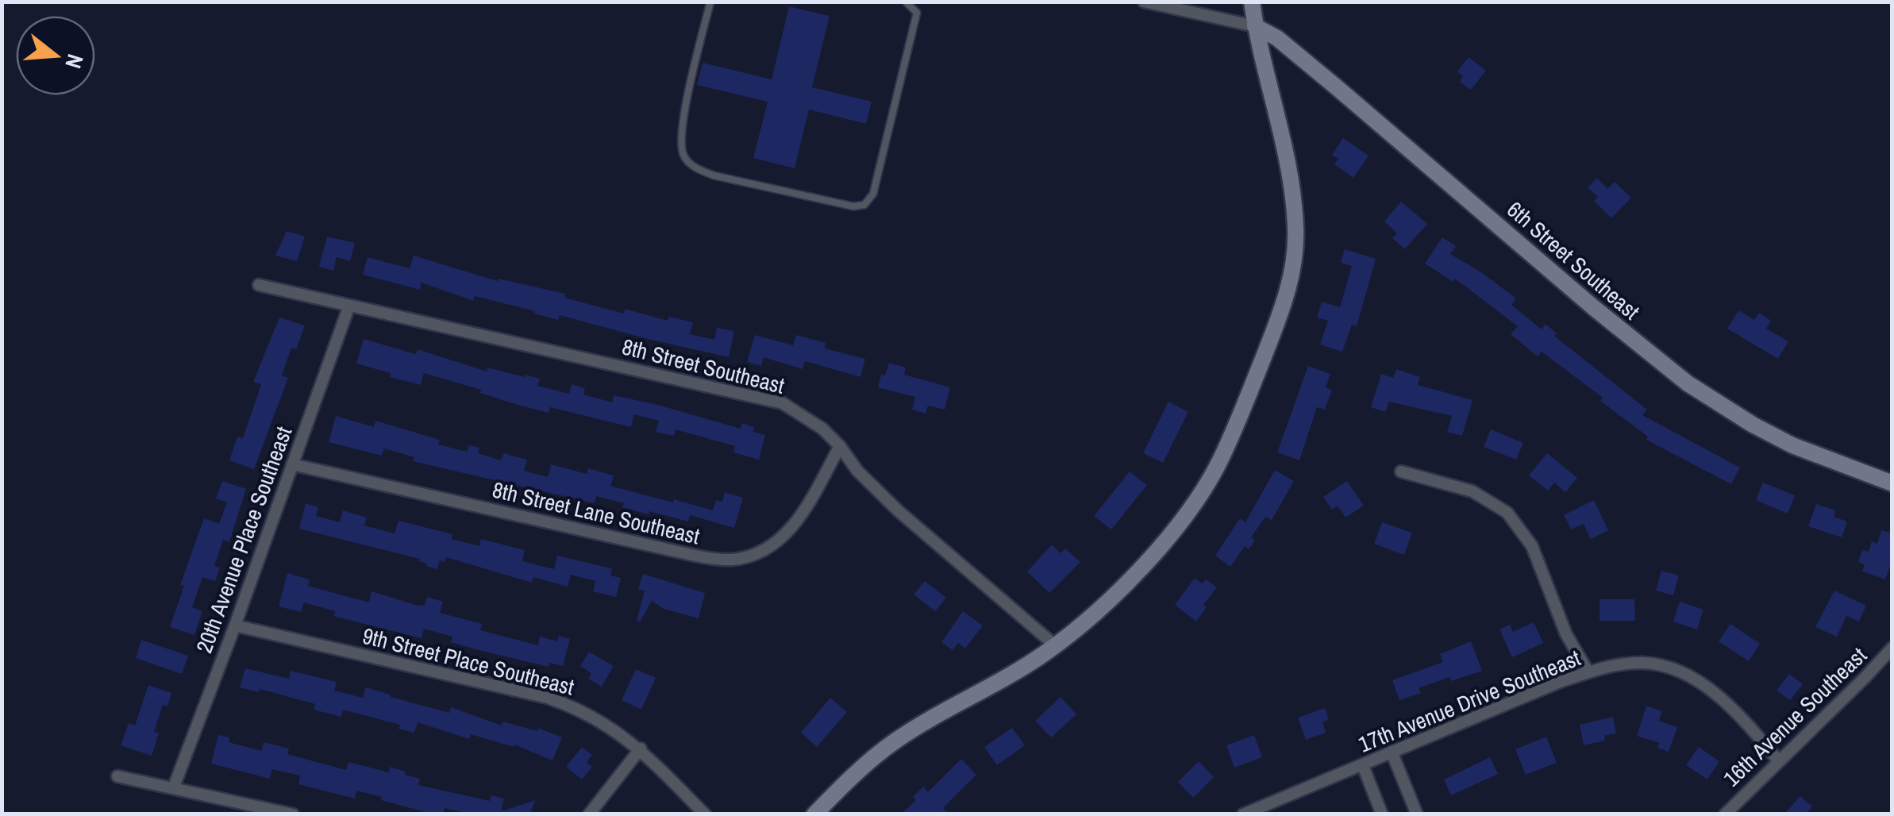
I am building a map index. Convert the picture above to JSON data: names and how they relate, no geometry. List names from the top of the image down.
{
  "streets": {
    "street": [
      "6th Street Southeast",
      "8th Street Southeast",
      "8th Street Lane Southeast",
      "20th Avenue Place Southeast",
      "9th Street Place Southeast",
      "17th Avenue Drive Southeast",
      "16th Avenue Southeast"
    ]
  },
  "crossings": [
    ["8th Street Southeast", "8th Street Lane Southeast"],
    ["8th Street Southeast", "20th Avenue Place Southeast"],
    ["8th Street Lane Southeast", "20th Avenue Place Southeast"],
    ["20th Avenue Place Southeast", "9th Street Place Southeast"],
    ["17th Avenue Drive Southeast", "16th Avenue Southeast"]
  ],
  "north": "right"
}
